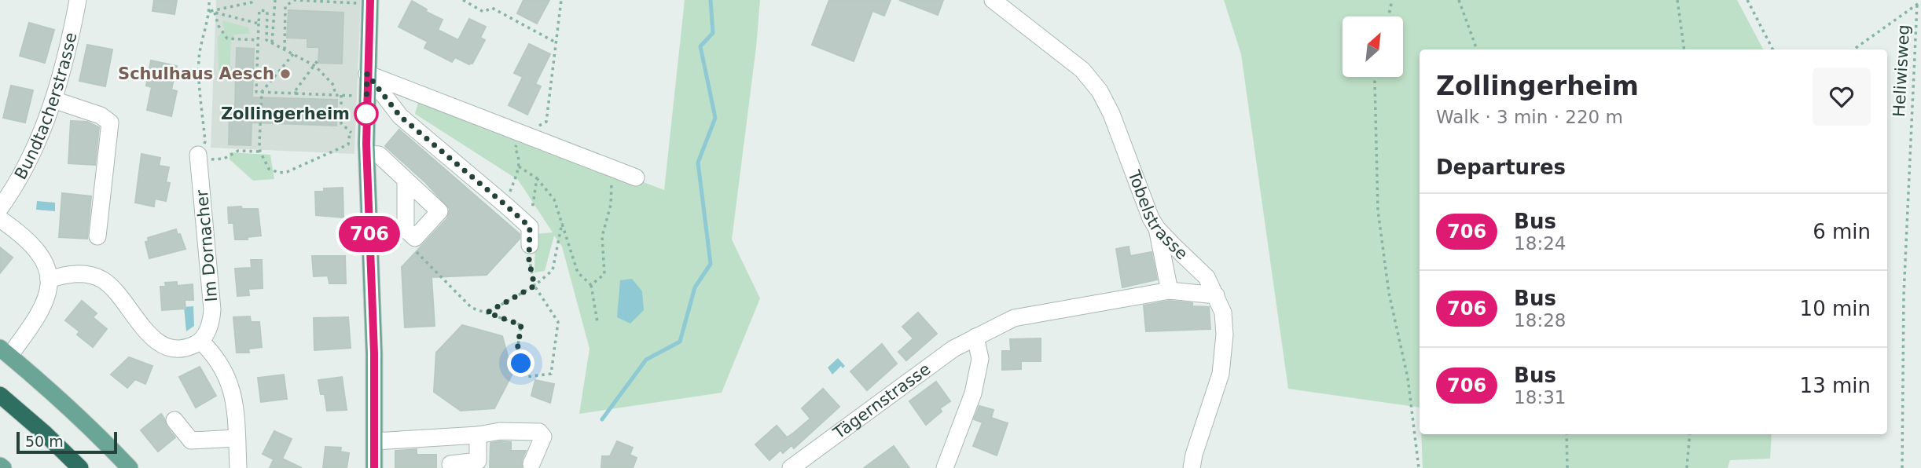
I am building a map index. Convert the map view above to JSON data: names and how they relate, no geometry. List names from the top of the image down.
{
  "streets": {
    "street": [
      "Bundtacherstrasse",
      "Tobelstrasse",
      "Im Dornacher",
      "Tägernstrasse"
    ],
    "path": ["Heliwisweg"]
  },
  "crossings": [
    ["Tobelstrasse", "Tägernstrasse"]
  ],
  "places": ["Schulhaus Aesch", "Zollingerheim"],
  "lines": ["bus line 706"],
  "scale_bar": "50 m",
  "north": "top right",
  "page": {
    "on_map": "706",
    "heading": [
      ["Zollingerheim", "Walk · 3 min · 220 m"],
      "Departures"
    ],
    "list": [
      {
        "mark": "706",
        "name": "Bus",
        "note": "18:24",
        "value": "6 min"
      },
      {
        "mark": "706",
        "name": "Bus",
        "note": "18:28",
        "value": "10 min"
      },
      {
        "mark": "706",
        "name": "Bus",
        "note": "18:31",
        "value": "13 min"
      }
    ],
    "scale": "50 m"
  }
}
